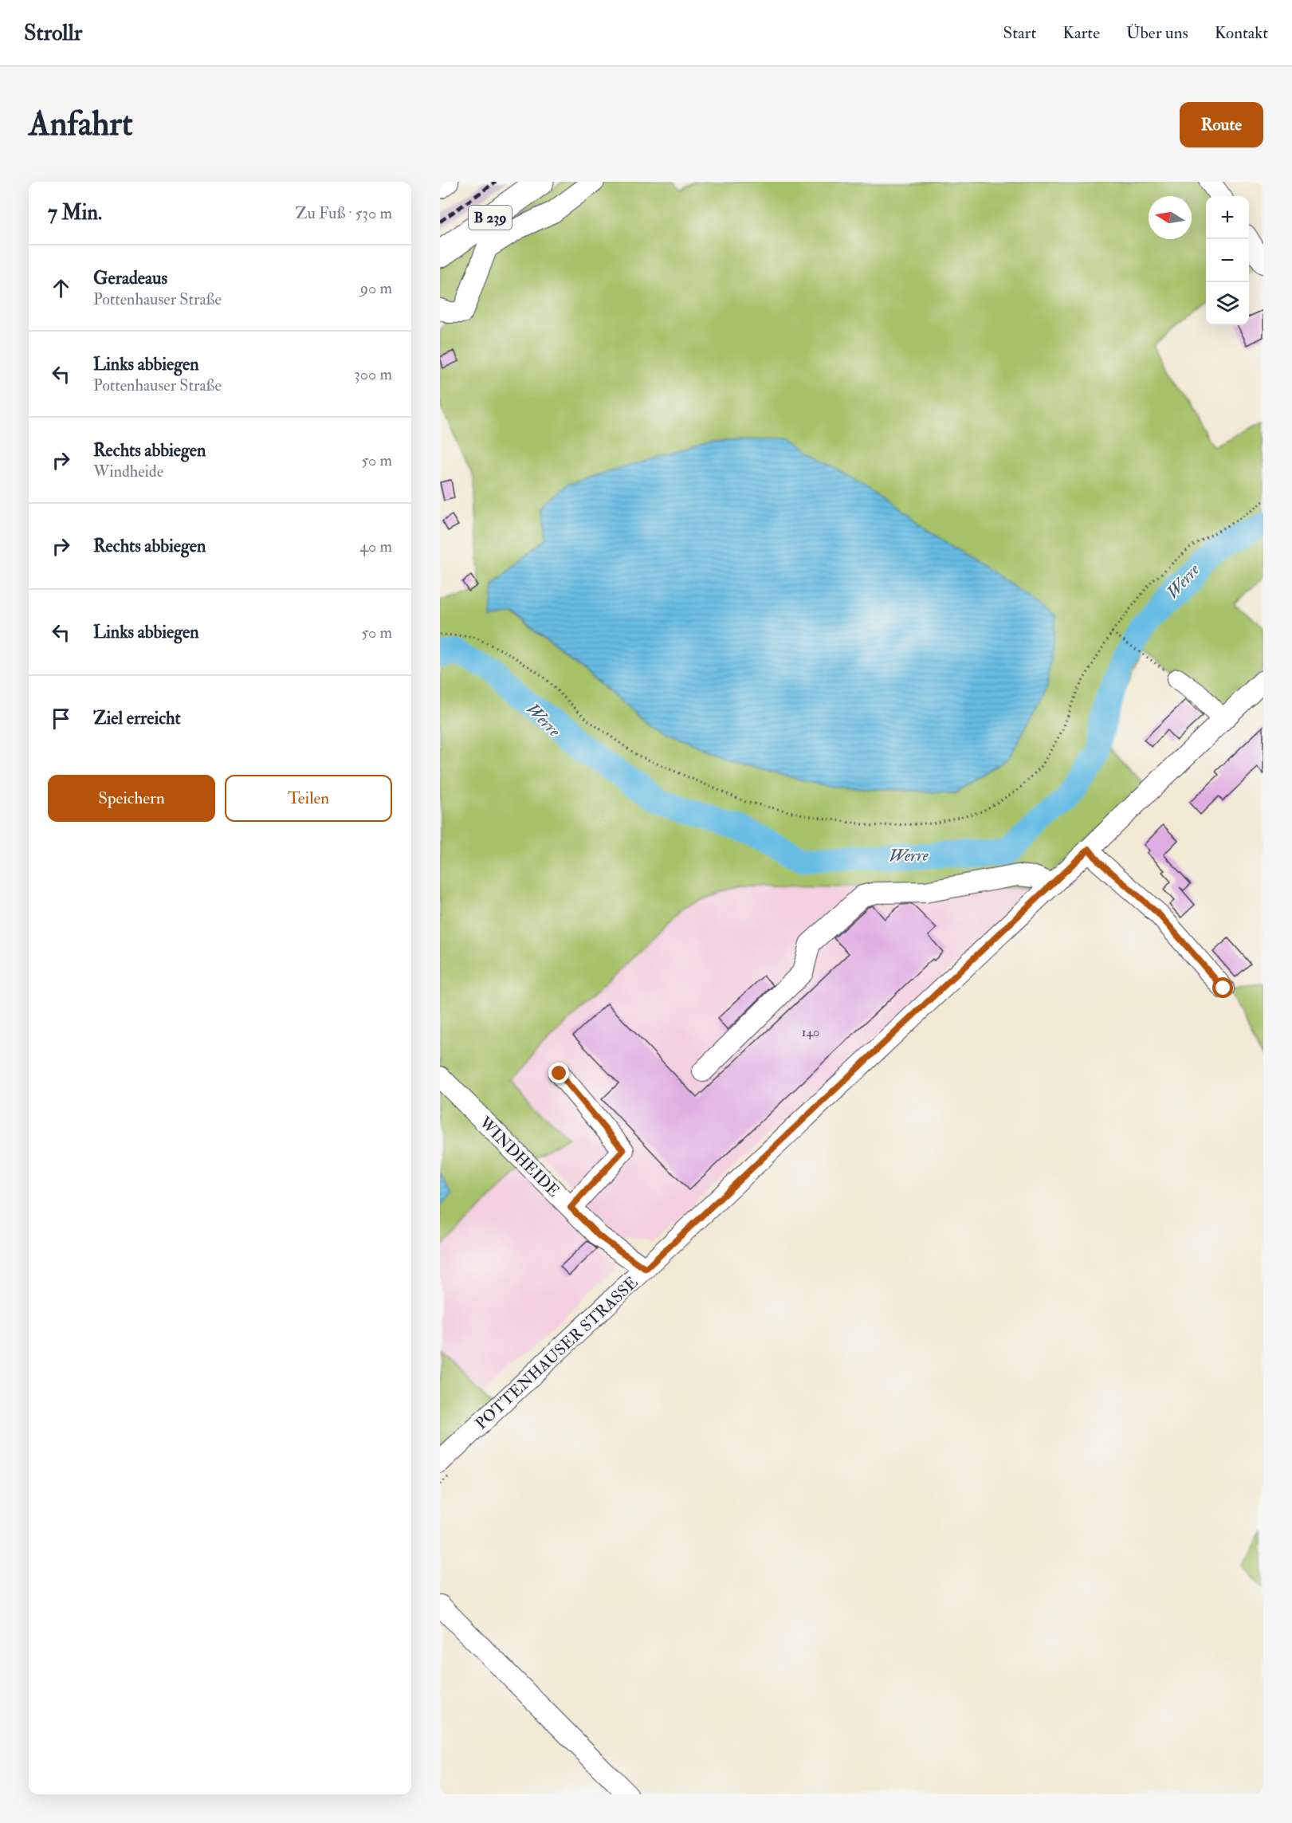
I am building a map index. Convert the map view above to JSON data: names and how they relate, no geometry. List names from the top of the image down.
{
  "streets": {
    "main road": ["B 239"],
    "street": ["WINDHEIDE", "POTTENHAUSER STRASSE"]
  },
  "crossings": [
    ["WINDHEIDE", "POTTENHAUSER STRASSE"]
  ],
  "water": ["Werre"],
  "house_numbers": ["140"],
  "north": "left",
  "page": {
    "header": "Strollr",
    "nav": [
      "Start",
      "Karte",
      "Über uns",
      "Kontakt"
    ],
    "buttons": [
      "Route",
      ["Speichern", "Teilen"]
    ],
    "title": "Anfahrt",
    "heading": ["7 Min.", "Zu Fuß · 530 m"],
    "map_buttons": ["+", "−"],
    "list": [
      ["Geradeaus", "Pottenhauser Straße", "90 m"],
      ["Links abbiegen", "Pottenhauser Straße", "300 m"],
      ["Rechts abbiegen", "Windheide", "50 m"],
      ["Rechts abbiegen", "40 m"],
      ["Links abbiegen", "50 m"],
      "Ziel erreicht"
    ]
  }
}
